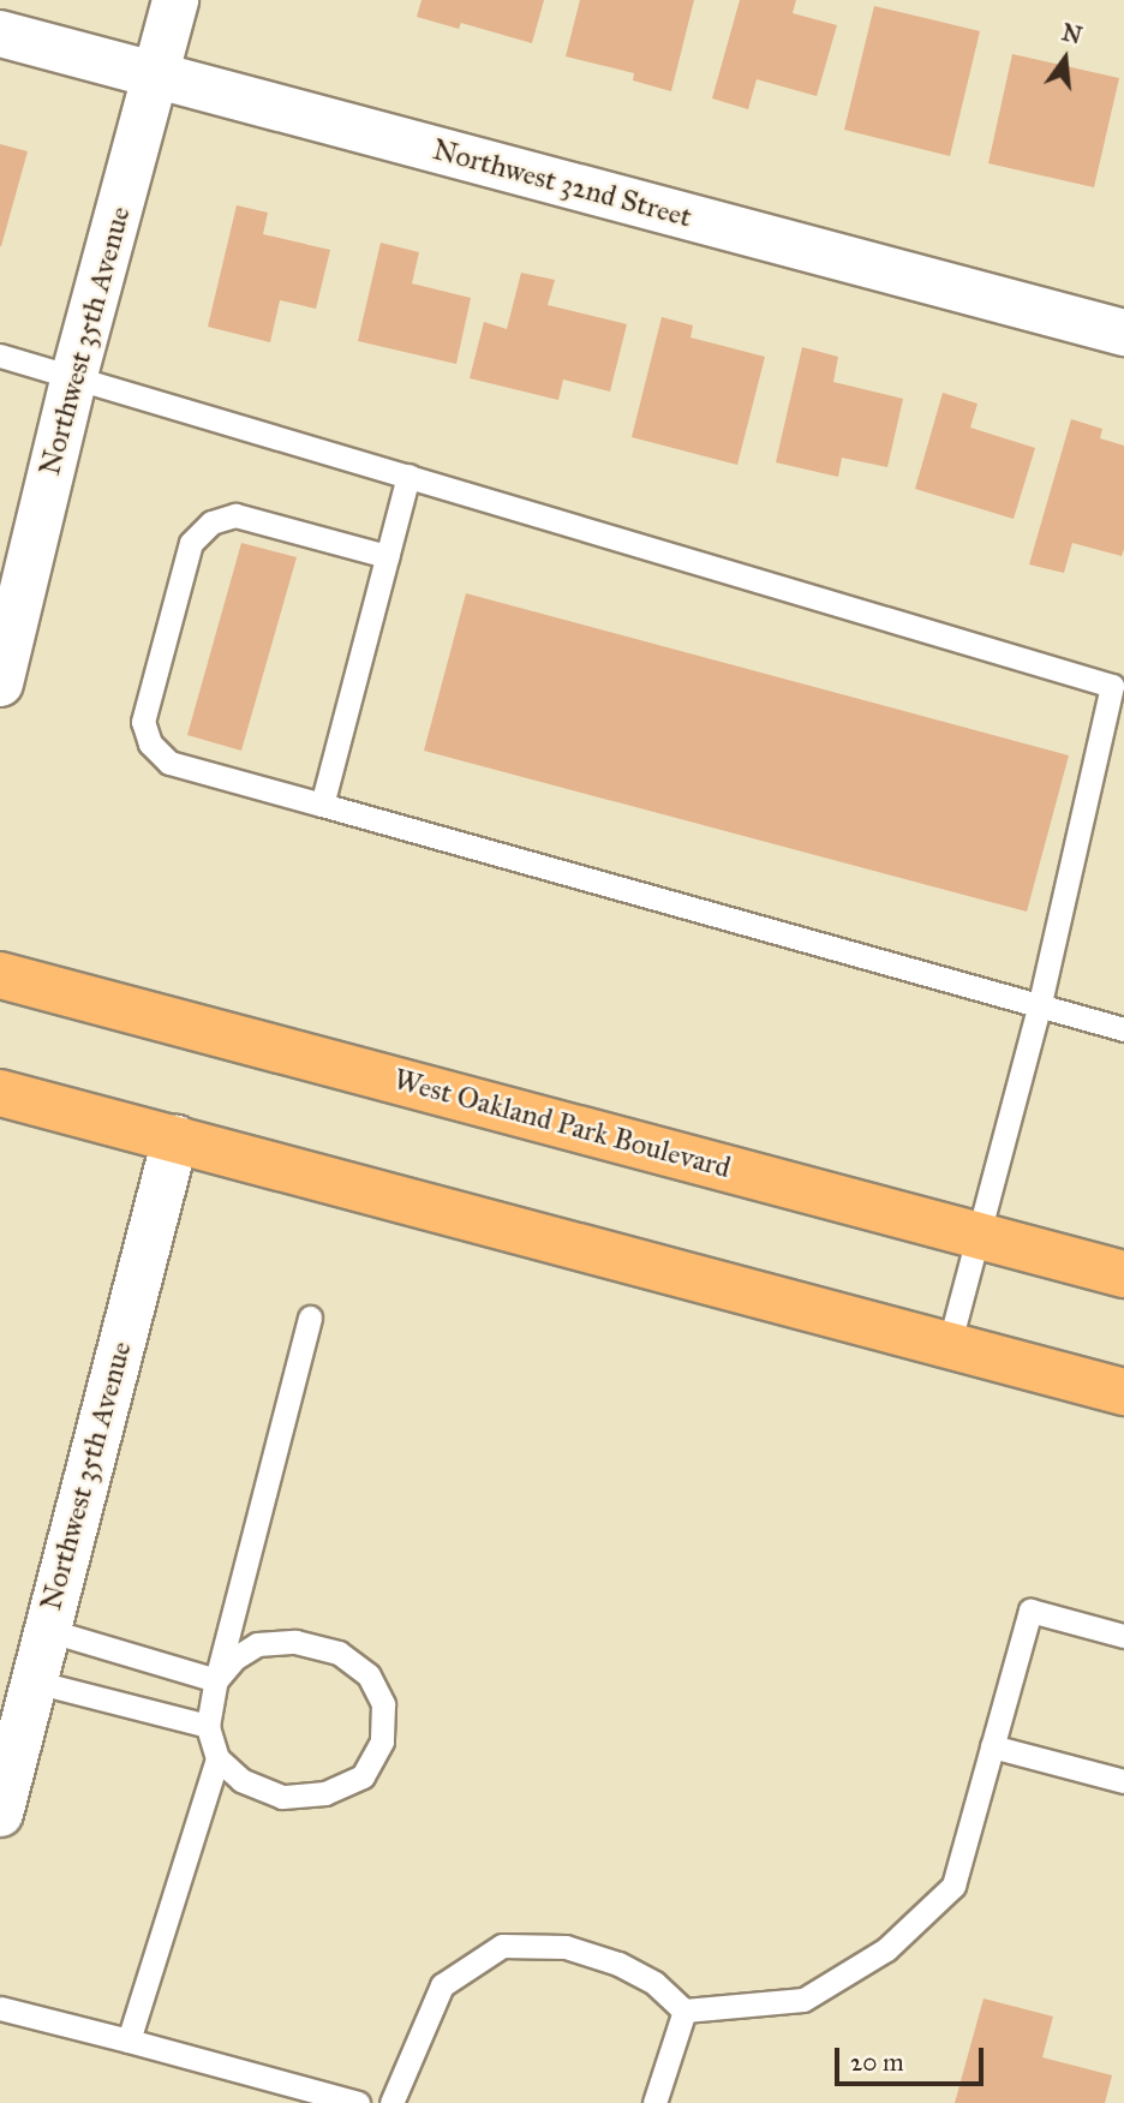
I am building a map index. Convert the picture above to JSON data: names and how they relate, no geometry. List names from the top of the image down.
{
  "streets": {
    "main road": ["West Oakland Park Boulevard"],
    "street": ["Northwest 32nd Street", "Northwest 35th Avenue"]
  },
  "crossings": [
    ["Northwest 32nd Street", "Northwest 35th Avenue"]
  ],
  "scale_bar": "20 m",
  "north": "top"
}
